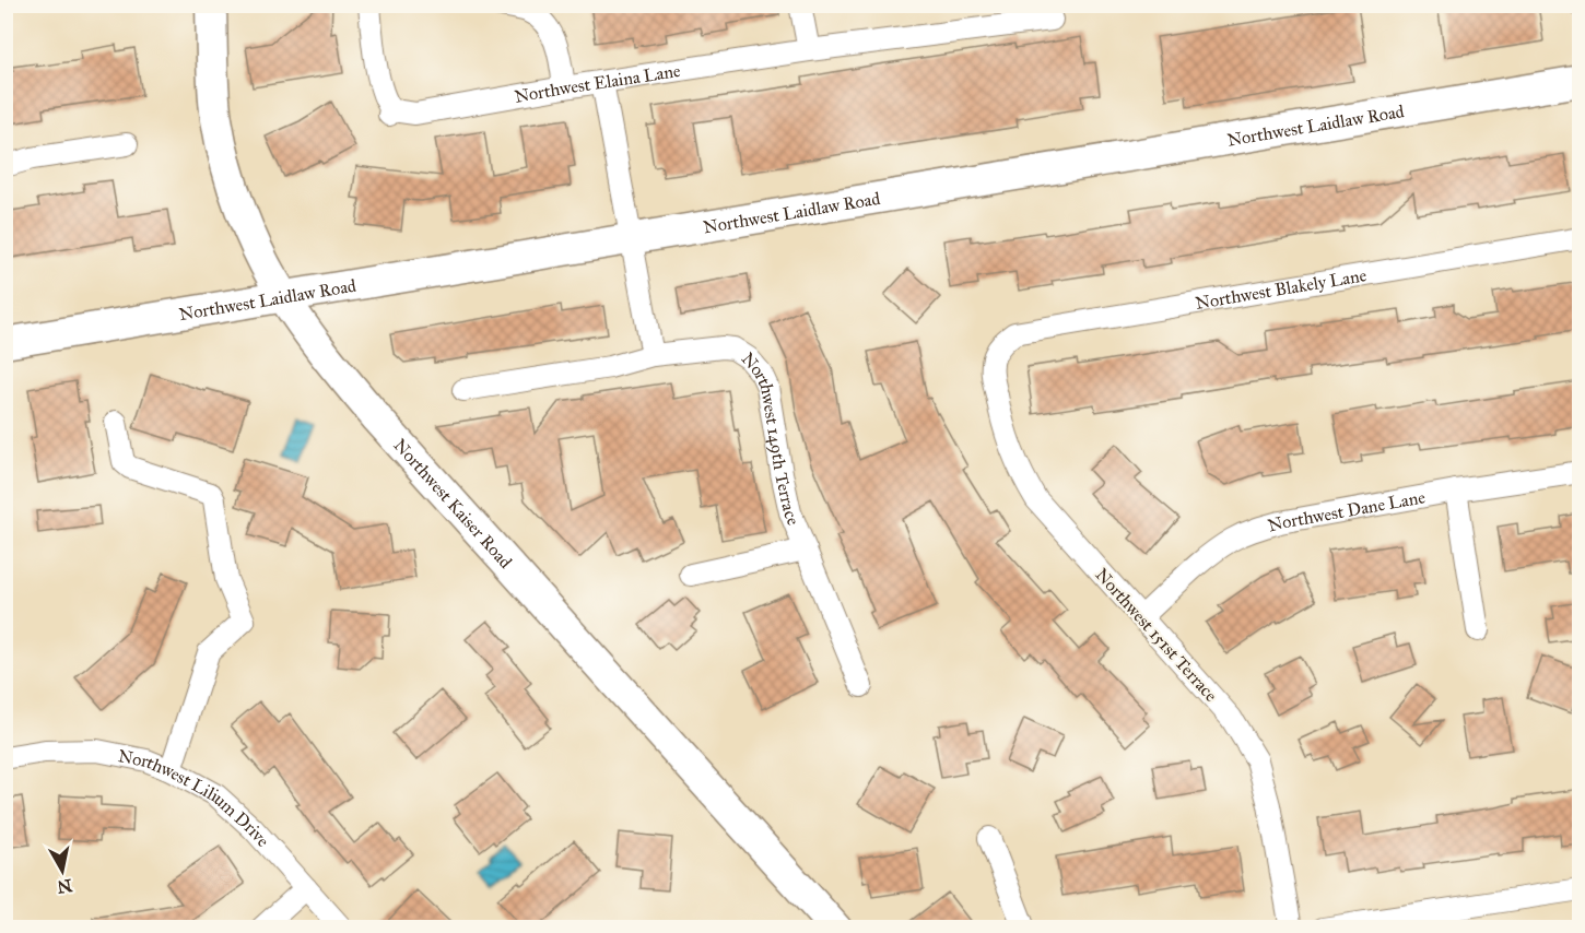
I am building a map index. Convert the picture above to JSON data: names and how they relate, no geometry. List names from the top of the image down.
{
  "streets": {
    "main road": ["Northwest Laidlaw Road", "Northwest Kaiser Road"],
    "street": [
      "Northwest Elaina Lane",
      "Northwest Blakely Lane",
      "Northwest 149th Terrace",
      "Northwest Dane Lane",
      "Northwest 151st Terrace",
      "Northwest Lilium Drive"
    ]
  },
  "crossings": [
    ["Northwest Laidlaw Road", "Northwest Kaiser Road"],
    ["Northwest Blakely Lane", "Northwest 151st Terrace"],
    ["Northwest Dane Lane", "Northwest 151st Terrace"]
  ],
  "north": "bottom"
}
